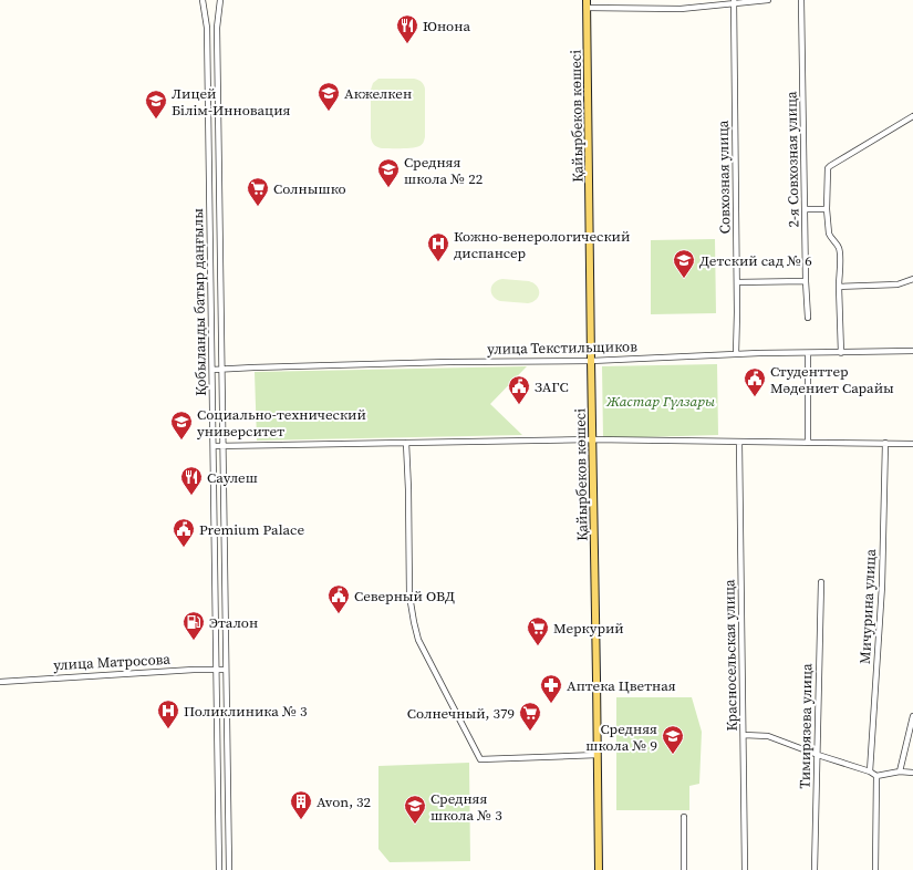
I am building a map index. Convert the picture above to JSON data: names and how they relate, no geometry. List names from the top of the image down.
{
  "streets": {
    "main road": ["Қайырбеков көшесі"],
    "street": [
      "2-я Совхозная улица",
      "Совхозная улица",
      "Қобыланды батыр даңғылы",
      "улица Текстильщиков",
      "Мичурина улица",
      "Красносельская улица",
      "улица Матросова",
      "Тимирязева улица"
    ]
  },
  "crossings": [
    ["Қайырбеков көшесі", "улица Текстильщиков"],
    ["Совхозная улица", "улица Текстильщиков"],
    ["Қобыланды батыр даңғылы", "улица Текстильщиков"],
    ["Қобыланды батыр даңғылы", "улица Матросова"]
  ],
  "parks": ["Жастар Гүлзары"],
  "places": {
    "restaurant": ["Юнона", "Саулеш"],
    "school or university": [
      "Акжелкен",
      "Лицей Білім-Инновация",
      "Средняя школа № 22",
      "Детский сад № 6",
      "Социально-технический университет",
      "Средняя школа № 9",
      "Средняя школа № 3"
    ],
    "supermarket": ["Солнышко", "Меркурий", "Солнечный, 379"],
    "hospital": ["Кожно-венерологический диспансер", "Поликлиника № 3"],
    "public building": [
      "Студенттер Мәдениет Сарайы",
      "ЗАГС",
      "Premium Palace",
      "Северный ОВД"
    ],
    "fuel station": ["Эталон"],
    "pharmacy": ["Аптека Цветная"],
    "building": ["Avon, 32"]
  }
}
